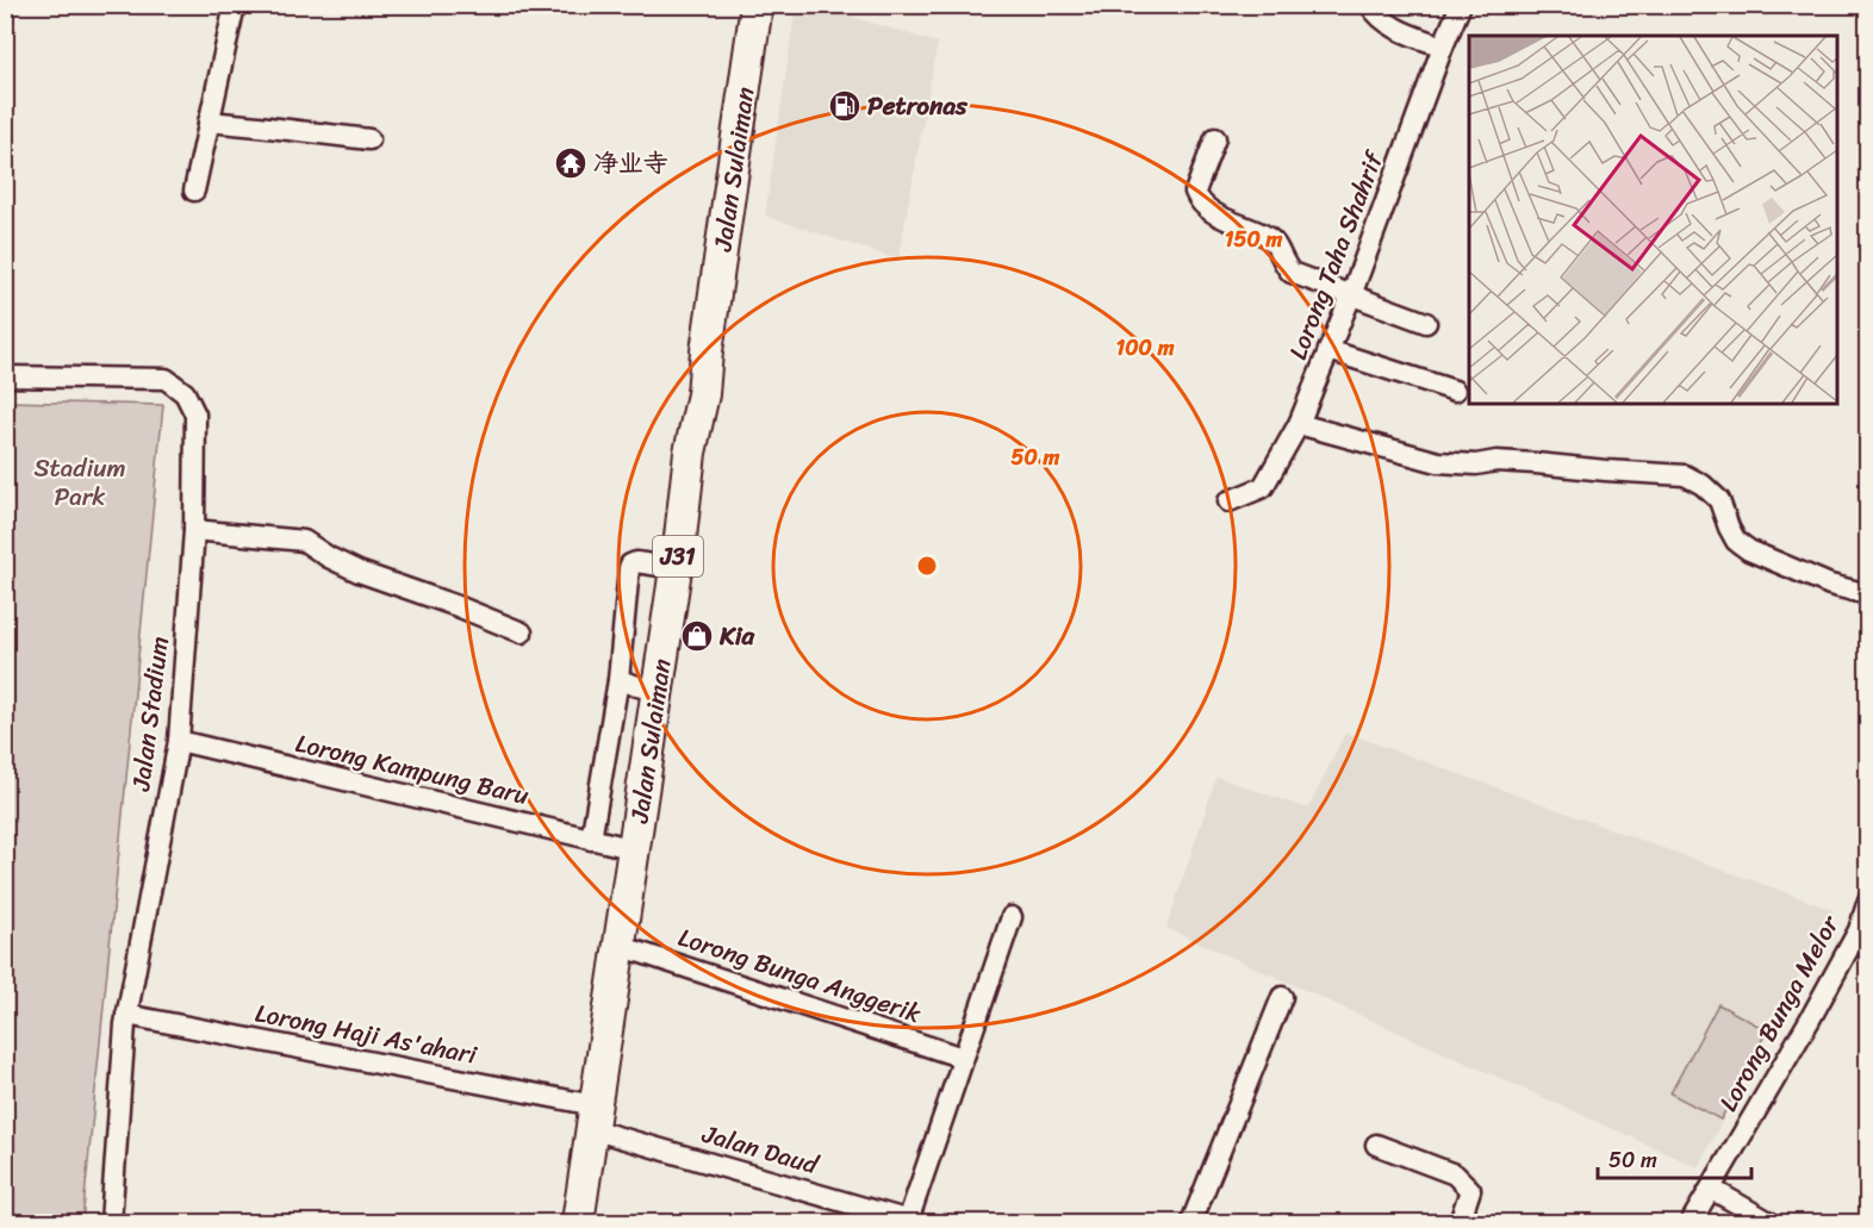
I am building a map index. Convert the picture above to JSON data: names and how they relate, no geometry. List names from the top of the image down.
{
  "streets": {
    "main road": ["Jalan Sulaiman", "J31"],
    "street": [
      "Lorong Taha Shahrif",
      "Jalan Stadium",
      "Lorong Kampung Baru",
      "Lorong Bunga Anggerik",
      "Lorong Bunga Melor",
      "Lorong Haji As'ahari",
      "Jalan Daud"
    ]
  },
  "crossings": [
    ["Jalan Sulaiman", "Lorong Kampung Baru"],
    ["Jalan Sulaiman", "Lorong Bunga Anggerik"],
    ["Jalan Sulaiman", "Lorong Haji As'ahari"],
    ["Jalan Sulaiman", "Jalan Daud"],
    ["Jalan Stadium", "Lorong Kampung Baru"],
    ["Jalan Stadium", "Lorong Haji As'ahari"],
    ["Lorong Haji As'ahari", "Jalan Daud"]
  ],
  "parks": ["Stadium Park"],
  "places": {
    "fuel station": ["Petronas"],
    "temple": ["净业寺"],
    "shop": ["Kia"]
  },
  "scale_bar": "50 m",
  "rings": ["150 m", "100 m", "50 m"]
}
